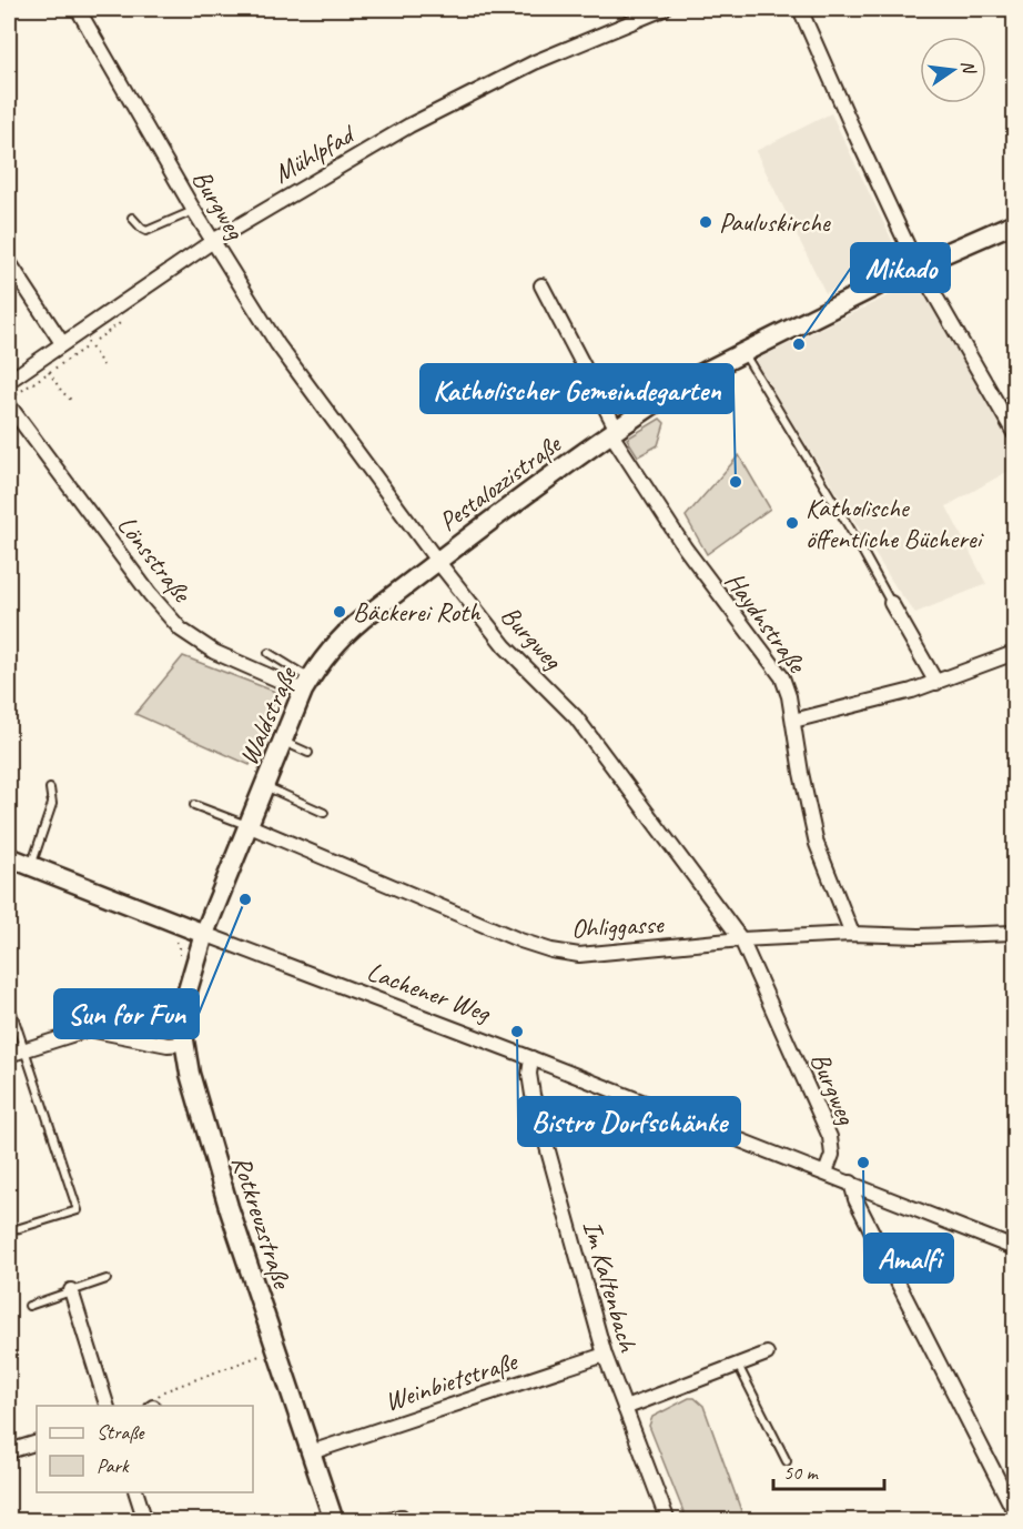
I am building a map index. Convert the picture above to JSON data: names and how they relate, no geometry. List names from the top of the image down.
{
  "streets": {
    "main road": [
      "Pestalozzistraße",
      "Waldstraße",
      "Lachener Weg",
      "Rotkreuzstraße"
    ],
    "street": [
      "Mühlpfad",
      "Burgweg",
      "Lönsstraße",
      "Haydnstraße",
      "Ohliggasse",
      "Im Kaltenbach",
      "Weinbietstraße"
    ]
  },
  "crossings": [
    ["Mühlpfad", "Burgweg"],
    ["Burgweg", "Pestalozzistraße"],
    ["Burgweg", "Waldstraße"],
    ["Burgweg", "Ohliggasse"],
    ["Burgweg", "Lachener Weg"],
    ["Pestalozzistraße", "Haydnstraße"],
    ["Pestalozzistraße", "Waldstraße"],
    ["Lönsstraße", "Waldstraße"],
    ["Haydnstraße", "Ohliggasse"],
    ["Waldstraße", "Ohliggasse"],
    ["Waldstraße", "Lachener Weg"],
    ["Waldstraße", "Rotkreuzstraße"],
    ["Lachener Weg", "Rotkreuzstraße"],
    ["Lachener Weg", "Im Kaltenbach"],
    ["Rotkreuzstraße", "Weinbietstraße"],
    ["Im Kaltenbach", "Weinbietstraße"]
  ],
  "places": [
    "Pauluskirche",
    "Mikado",
    "Katholischer Gemeindegarten",
    "Katholische öffentliche Bücherei",
    "Bäckerei Roth",
    "Sun for Fun",
    "Bistro Dorfschänke",
    "Amalfi"
  ],
  "legend": ["Straße", "Park"],
  "scale_bar": "50 m",
  "north": "right"
}
